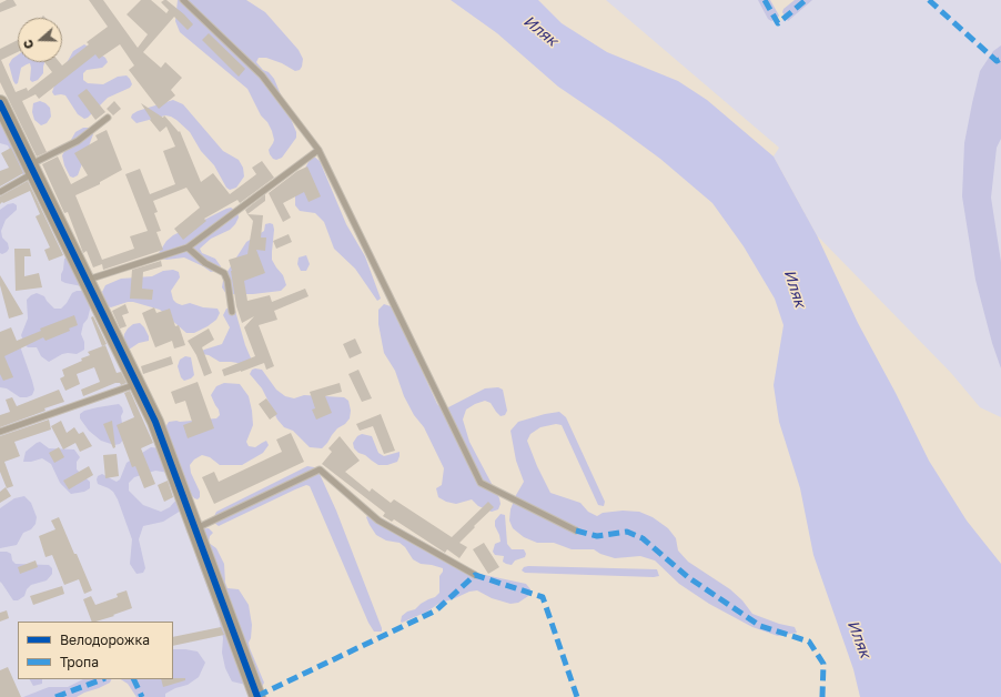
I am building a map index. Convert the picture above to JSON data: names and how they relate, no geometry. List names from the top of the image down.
{
  "water": ["Иляк"],
  "legend": ["Велодорожка", "Тропа"],
  "north": "left"
}
